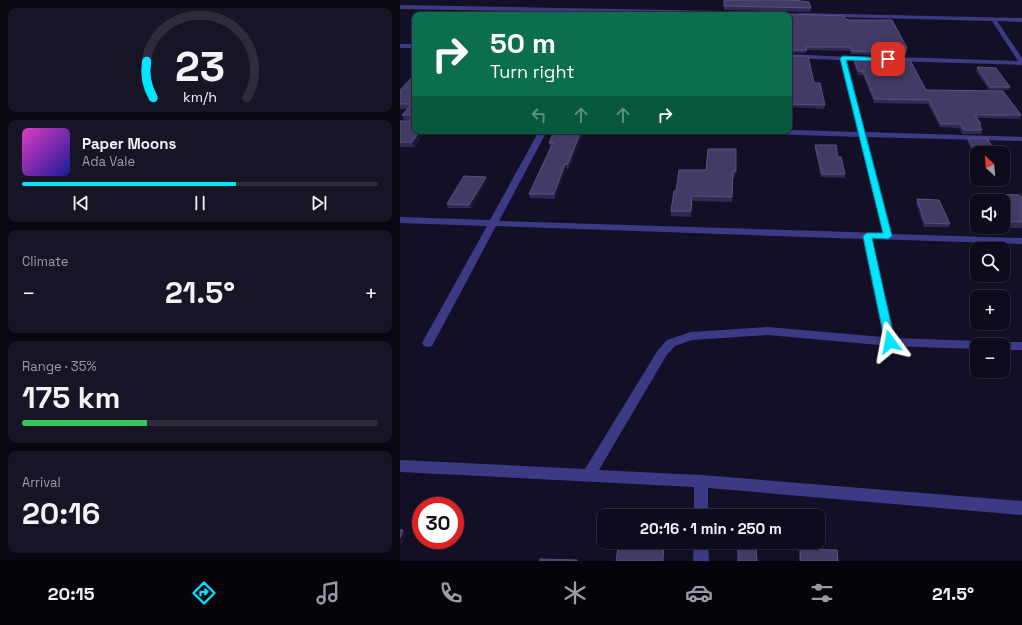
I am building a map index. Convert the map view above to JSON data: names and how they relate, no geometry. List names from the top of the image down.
{
  "north": "top left",
  "page": {
    "turn": ["50 m", "Turn right"],
    "song": ["Paper Moons", "Ada Vale"],
    "map_buttons": ["+", "−"],
    "tile": [
      "Climate",
      ["Range · 35%", "175 km"],
      ["Arrival", "20:16"]
    ],
    "heat": ["−", "21.5°", "+"],
    "limit": "30",
    "trip": "20:16 · 1 min · 250 m",
    "tabs": ["20:15", "21.5°"],
    "gauge": ["23", "km/h"]
  }
}
